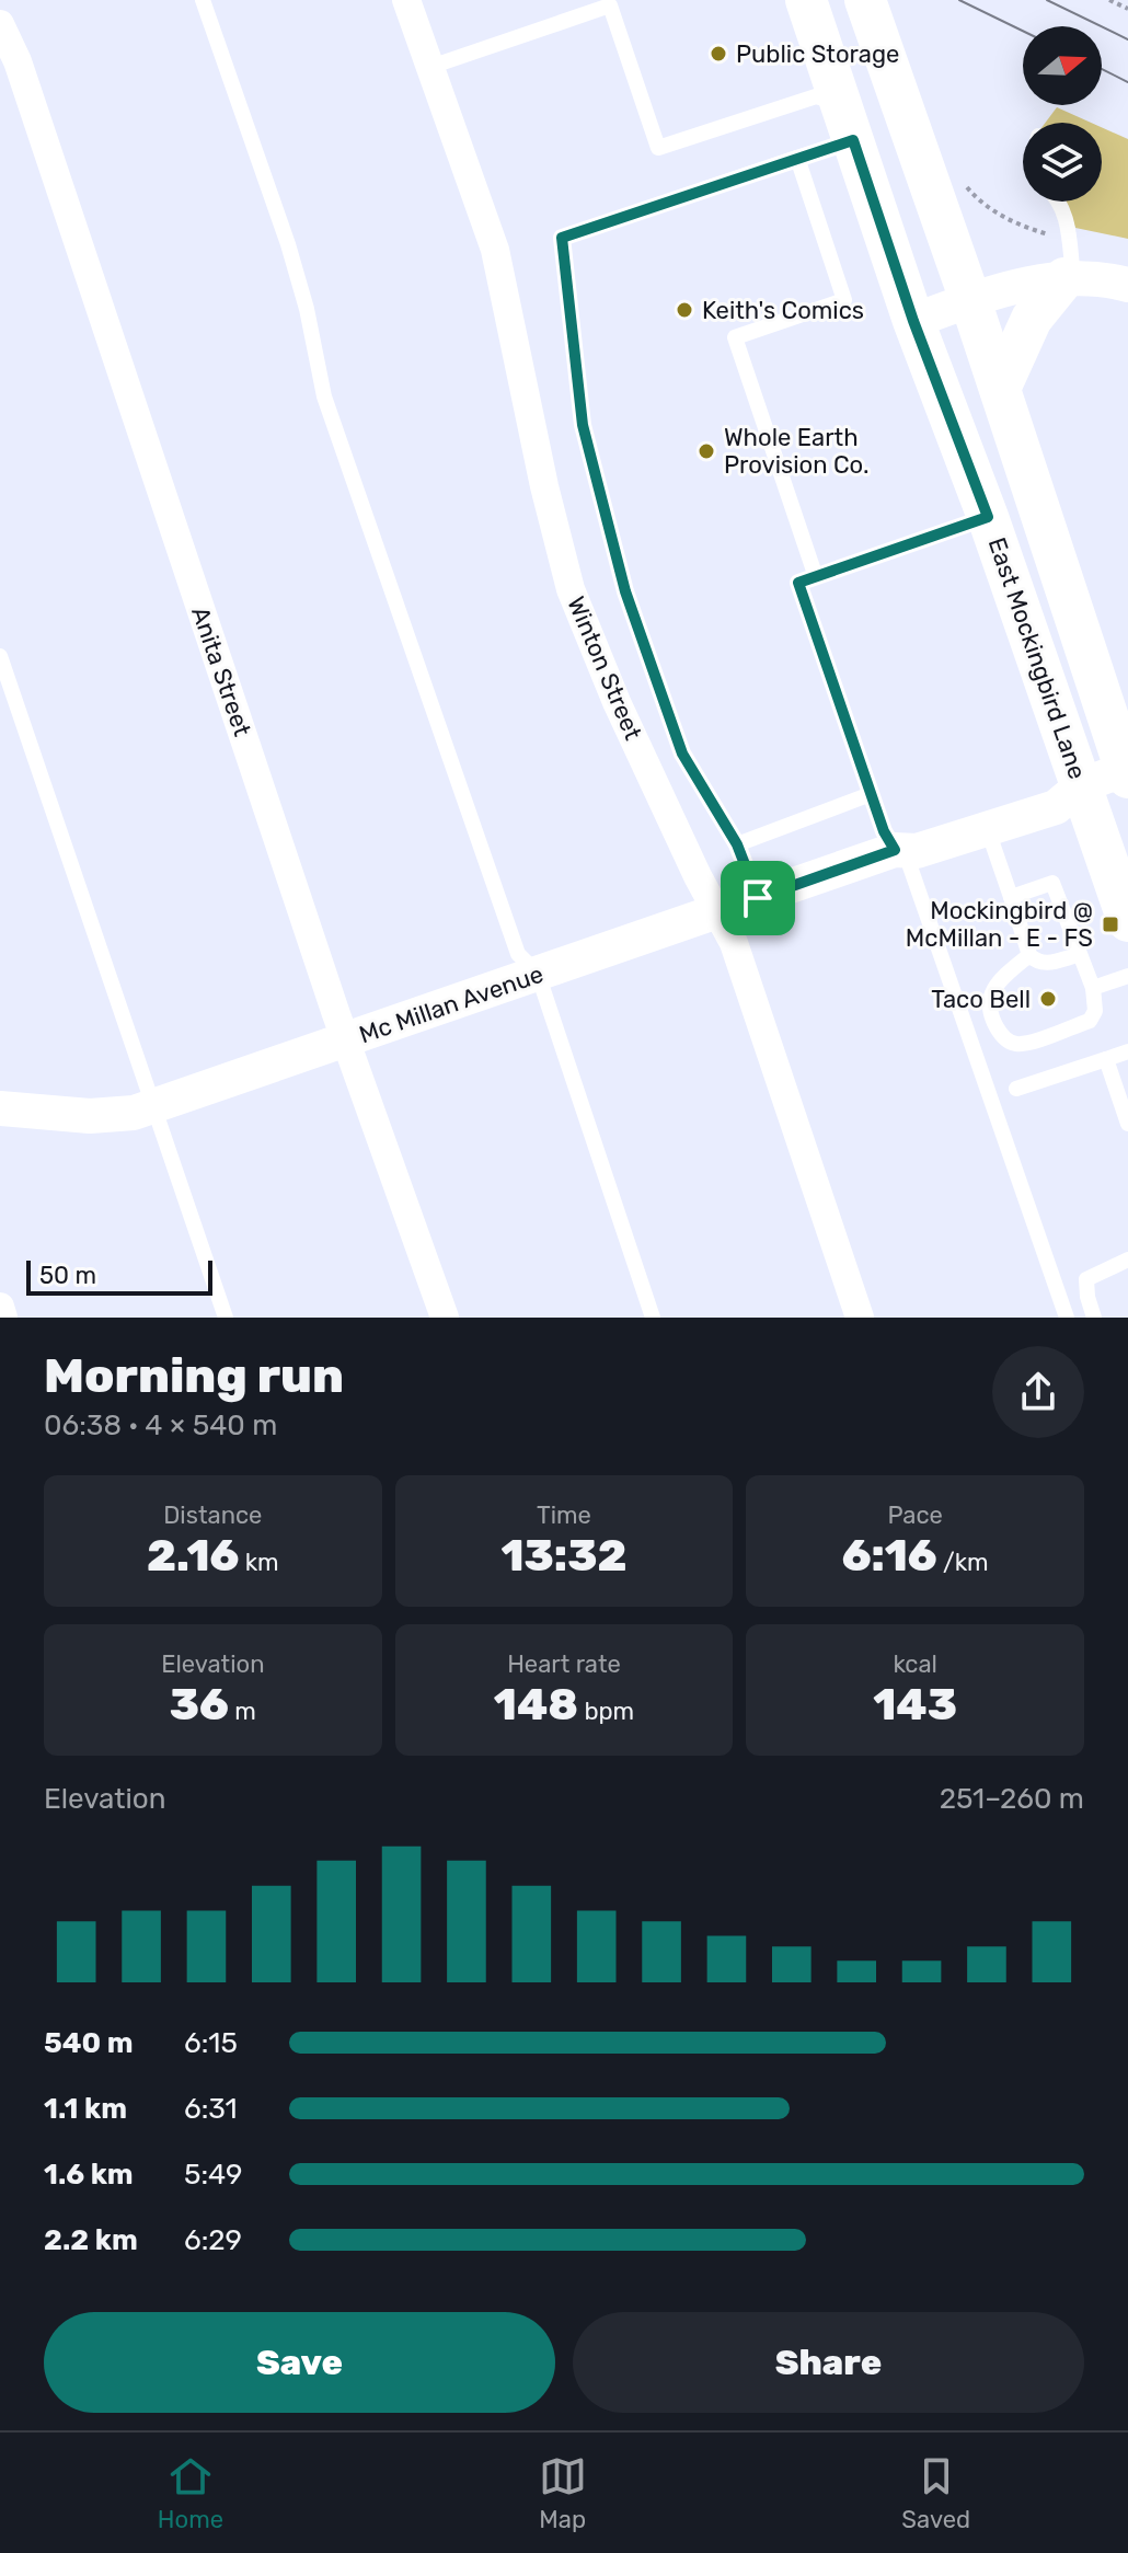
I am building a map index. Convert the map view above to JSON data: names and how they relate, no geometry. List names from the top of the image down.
{
  "streets": {
    "main road": ["East Mockingbird Lane"],
    "street": ["Winton Street", "Anita Street", "Mc Millan Avenue"]
  },
  "crossings": [
    ["East Mockingbird Lane", "Mc Millan Avenue"],
    ["Winton Street", "Mc Millan Avenue"],
    ["Anita Street", "Mc Millan Avenue"]
  ],
  "places": {
    "other": [
      "Public Storage",
      "Keith's Comics",
      "Whole Earth Provision Co.",
      "Taco Bell"
    ],
    "transit": ["Mockingbird @ McMillan - E - FS"]
  },
  "scale_bar": "50 m",
  "north": "right",
  "page": {
    "scale": "50 m",
    "heading": ["Morning run", "06:38 · 4 × 540 m"],
    "stats": [
      ["Distance", "2.16 km"],
      ["Time", "13:32"],
      ["Pace", "6:16 /km"],
      ["Elevation", "36 m"],
      ["Heart rate", "148 bpm"],
      ["kcal", "143"]
    ],
    "chart": ["Elevation", "251–260 m"],
    "list": [
      {
        "name": "540 m",
        "note": "6:15"
      },
      {
        "name": "1.1 km",
        "note": "6:31"
      },
      {
        "name": "1.6 km",
        "note": "5:49"
      },
      {
        "name": "2.2 km",
        "note": "6:29"
      }
    ],
    "buttons": ["Save", "Share"],
    "tabs": ["Home", "Map", "Saved"]
  }
}
